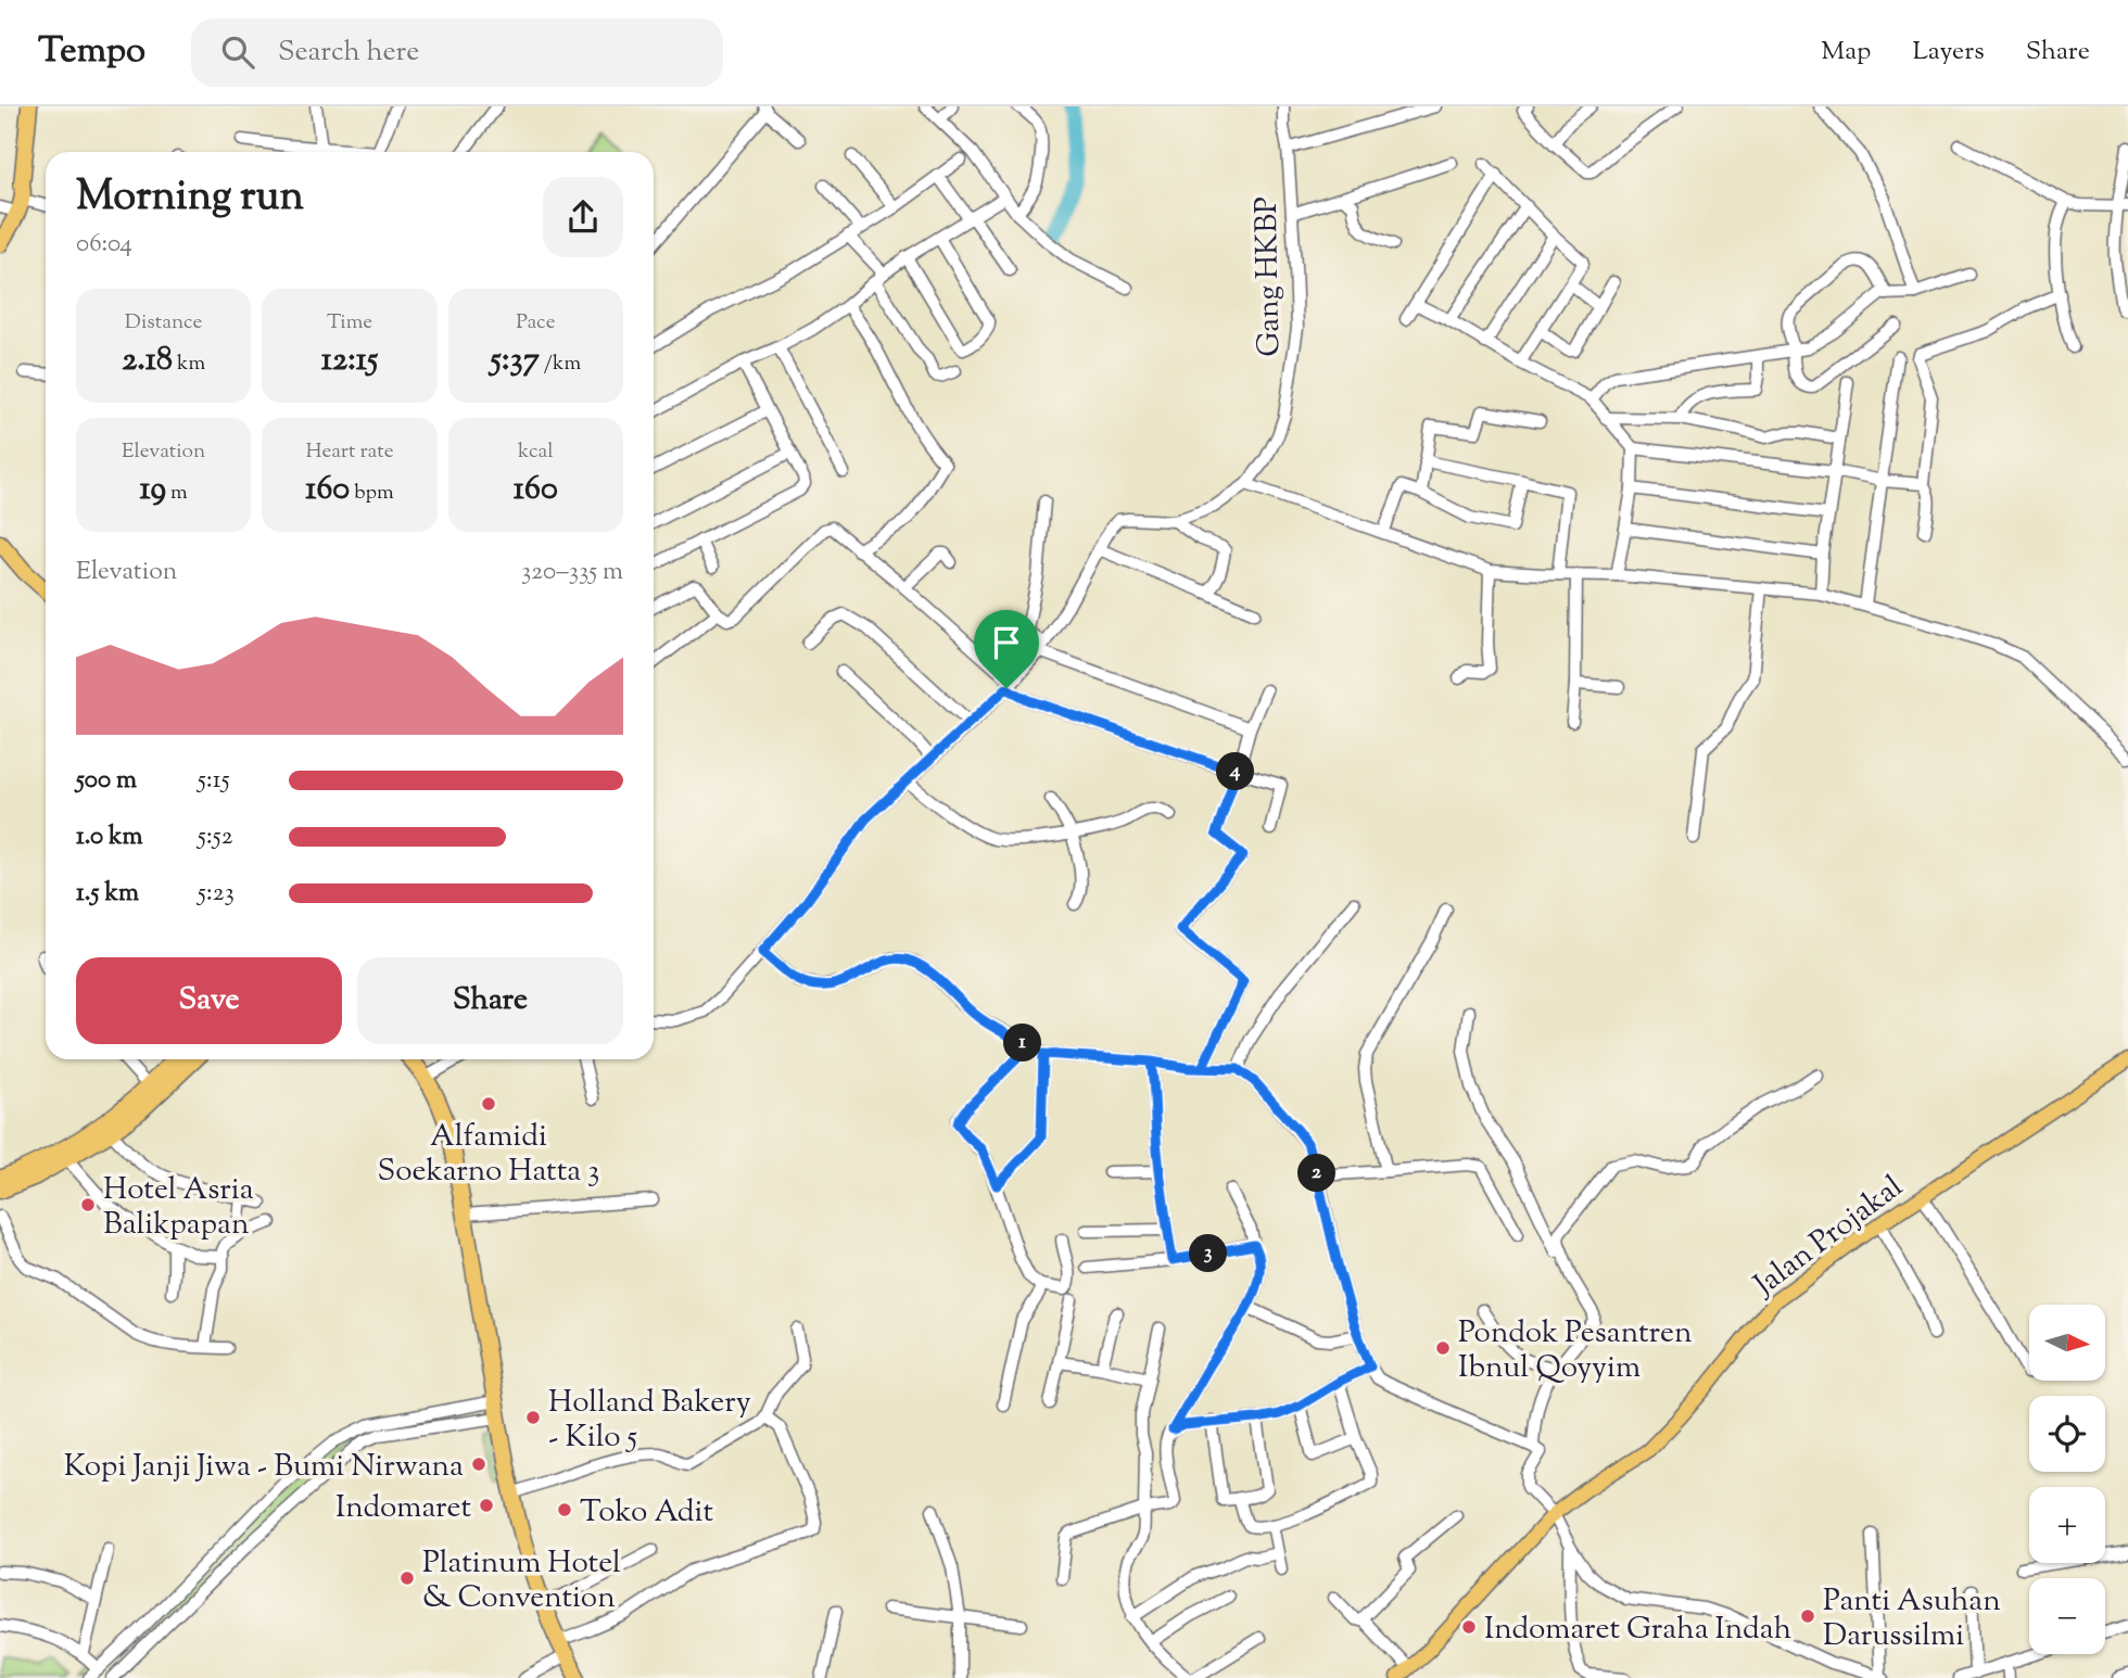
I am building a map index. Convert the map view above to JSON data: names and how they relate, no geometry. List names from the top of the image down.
{
  "streets": {
    "main road": ["Jalan Projakal"],
    "street": ["Gang HKBP"]
  },
  "places": [
    "Alfamidi Soekarno Hatta 3",
    "Hotel Asria Balikpapan",
    "Pondok Pesantren Ibnul Qoyyim",
    "Holland Bakery - Kilo 5",
    "Kopi Janji Jiwa - Bumi Nirwana",
    "Indomaret",
    "Toko Adit",
    "Platinum Hotel & Convention",
    "Panti Asuhan Darussilmi",
    "Indomaret Graha Indah"
  ],
  "north": "right",
  "page": {
    "header": "Tempo",
    "search": "Search here",
    "nav": ["Map", "Layers", "Share"],
    "heading": ["Morning run", "06:04"],
    "stats": [
      ["Distance", "2.18 km"],
      ["Time", "12:15"],
      ["Pace", "5:37 /km"],
      ["Elevation", "19 m"],
      ["Heart rate", "160 bpm"],
      ["kcal", "160"]
    ],
    "chart": ["Elevation", "320–335 m"],
    "pins": [
      "4",
      "1",
      "2",
      "3"
    ],
    "list": [
      {
        "name": "500 m",
        "note": "5:15"
      },
      {
        "name": "1.0 km",
        "note": "5:52"
      },
      {
        "name": "1.5 km",
        "note": "5:23"
      }
    ],
    "buttons": ["Save", "Share"],
    "map_buttons": ["+", "−"]
  }
}
